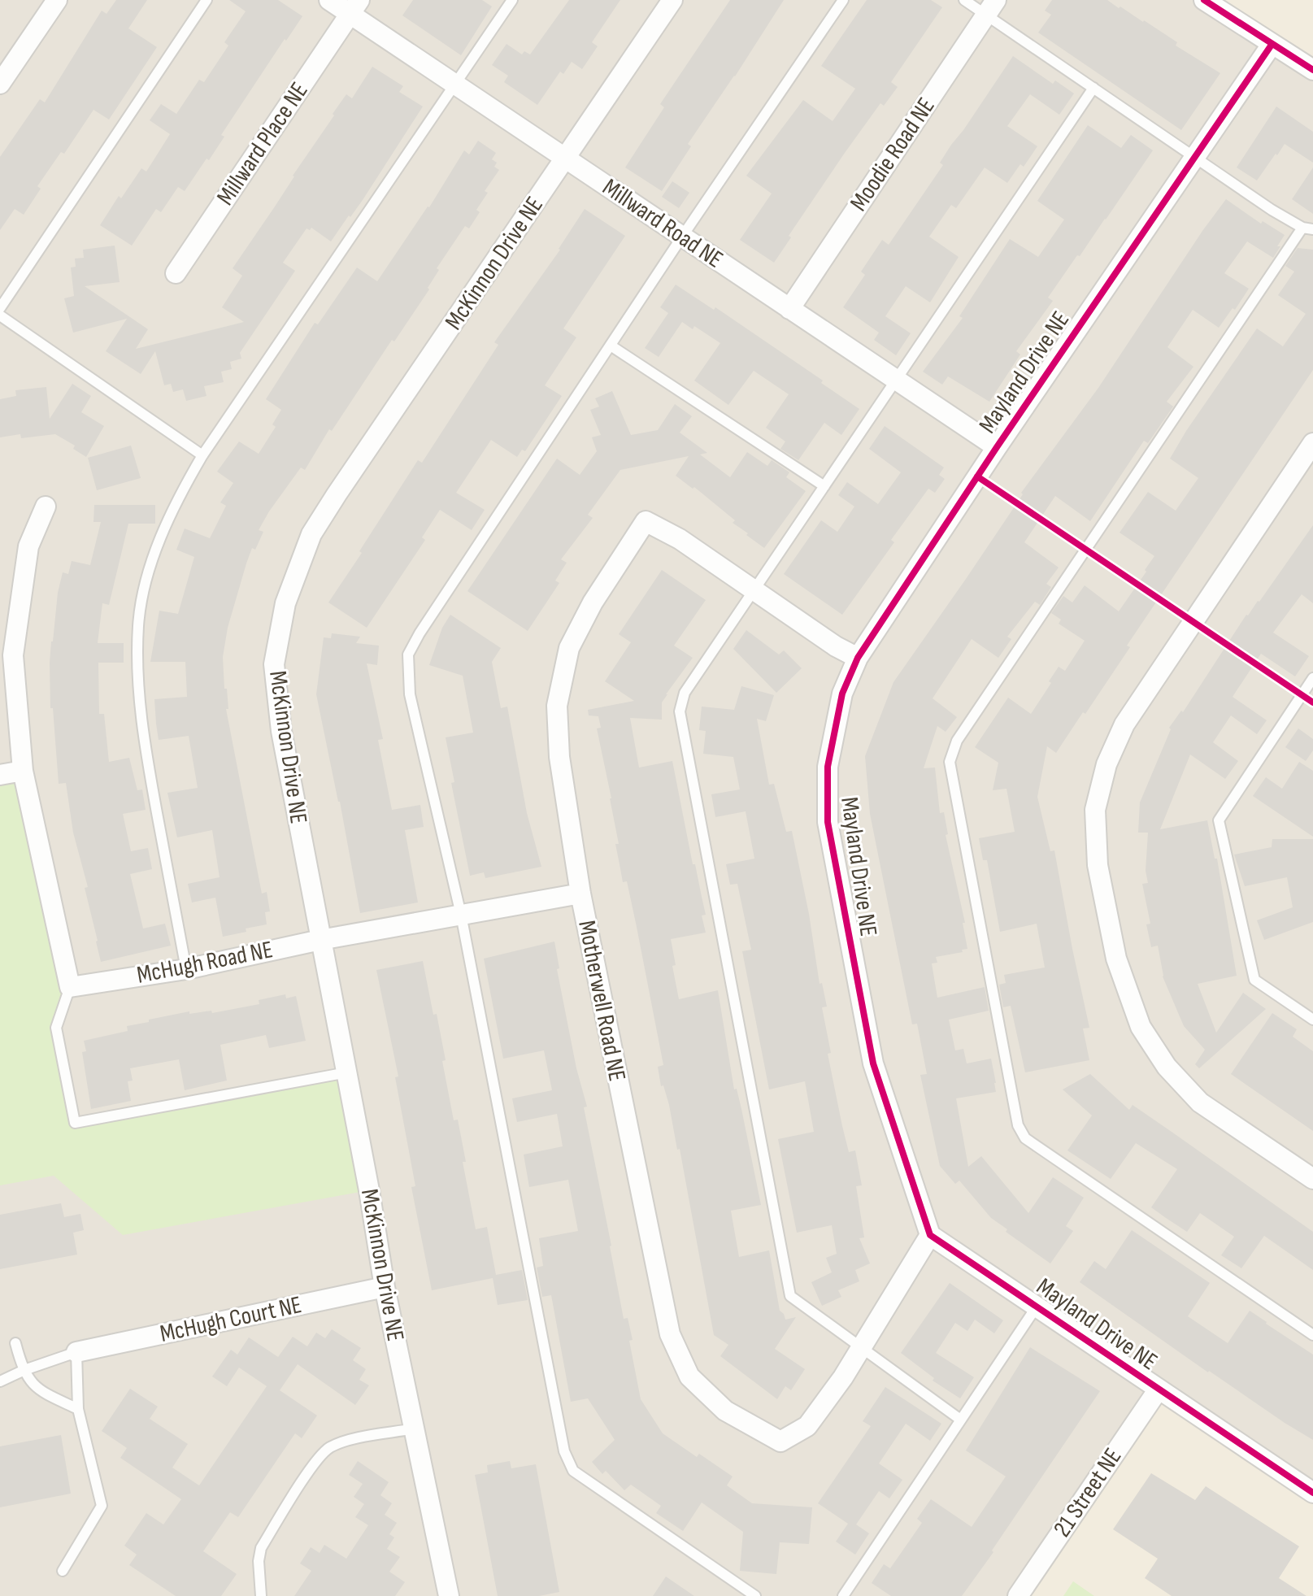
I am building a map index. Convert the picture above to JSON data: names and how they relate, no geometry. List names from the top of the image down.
{
  "streets": {
    "street": [
      "Millward Place NE",
      "Moodie Road NE",
      "Millward Road NE",
      "McKinnon Drive NE",
      "Mayland Drive NE",
      "McHugh Road NE",
      "Motherwell Road NE",
      "McHugh Court NE",
      "21 Street NE"
    ]
  },
  "crossings": [
    ["Millward Place NE", "Millward Road NE"],
    ["Moodie Road NE", "Millward Road NE"],
    ["Millward Road NE", "McKinnon Drive NE"],
    ["Millward Road NE", "Mayland Drive NE"],
    ["McKinnon Drive NE", "McHugh Road NE"],
    ["McKinnon Drive NE", "McHugh Court NE"],
    ["Mayland Drive NE", "Motherwell Road NE"],
    ["Mayland Drive NE", "21 Street NE"],
    ["McHugh Road NE", "Motherwell Road NE"]
  ]
}
